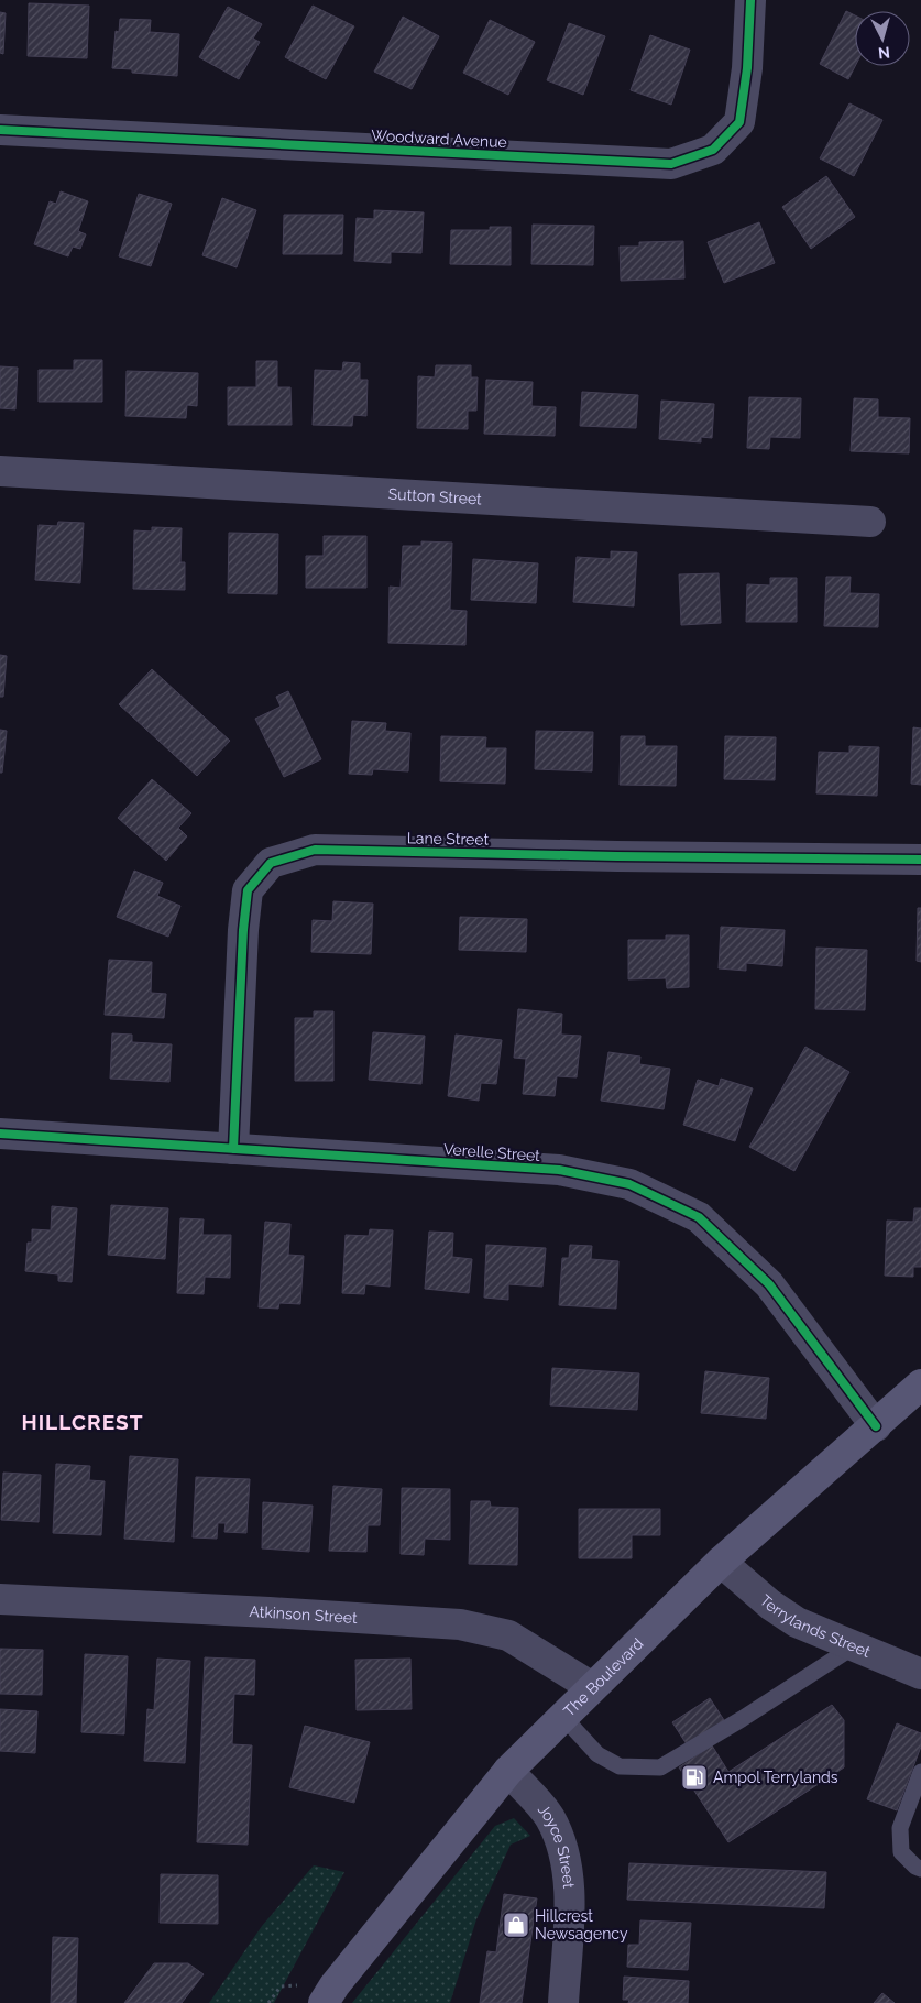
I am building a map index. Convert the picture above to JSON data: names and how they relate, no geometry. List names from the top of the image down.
{
  "streets": {
    "street": [
      "Woodward Avenue",
      "Sutton Street",
      "Lane Street",
      "Verelle Street",
      "Atkinson Street",
      "Terrylands Street",
      "The Boulevard",
      "Joyce Street"
    ]
  },
  "crossings": [
    ["Lane Street", "Verelle Street"],
    ["Verelle Street", "The Boulevard"],
    ["Atkinson Street", "The Boulevard"],
    ["Terrylands Street", "The Boulevard"],
    ["The Boulevard", "Joyce Street"]
  ],
  "districts": ["HILLCREST"],
  "places": {
    "fuel station": ["Ampol Terrylands"],
    "shop": ["Hillcrest Newsagency"]
  },
  "north": "bottom"
}
